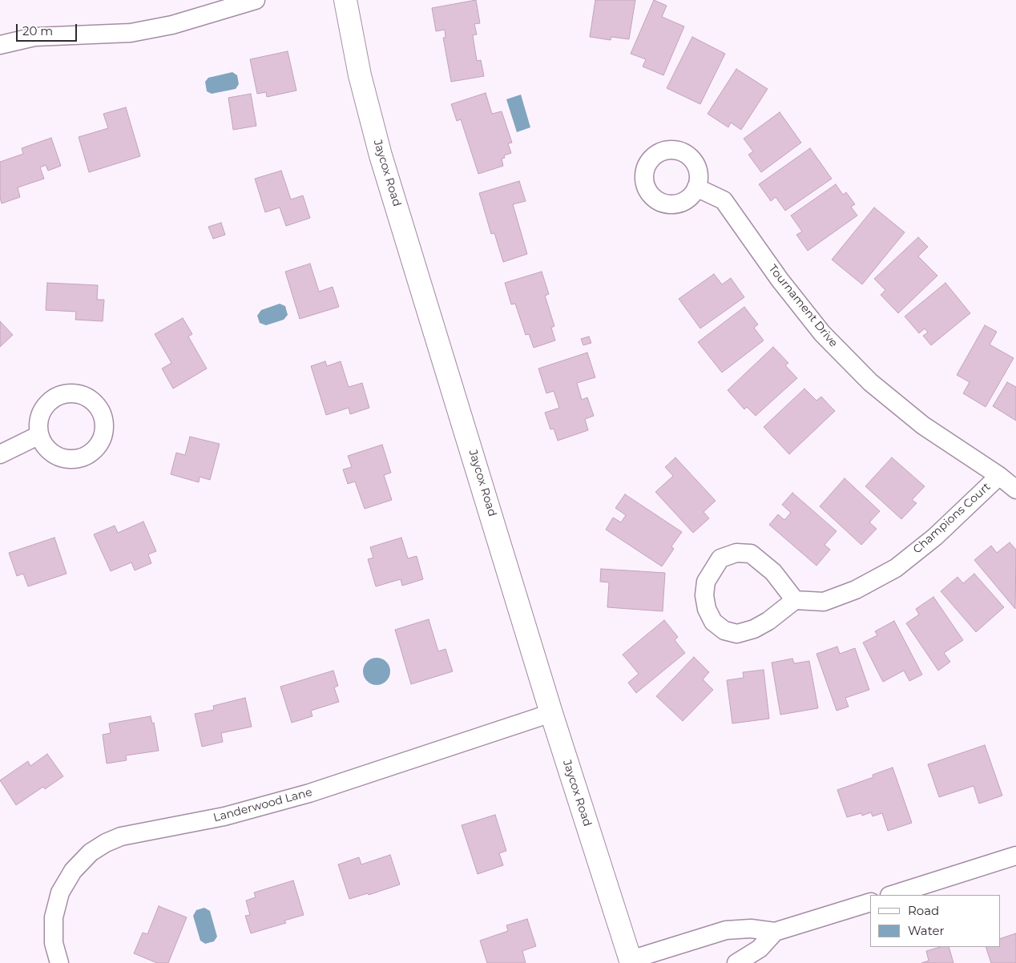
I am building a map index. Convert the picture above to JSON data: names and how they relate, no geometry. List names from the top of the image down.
{
  "streets": {
    "street": [
      "Jaycox Road",
      "Tournament Drive",
      "Champions Court",
      "Landerwood Lane"
    ]
  },
  "crossings": [
    ["Jaycox Road", "Landerwood Lane"],
    ["Tournament Drive", "Champions Court"]
  ],
  "legend": ["Road", "Water"],
  "scale_bar": "20 m"
}
